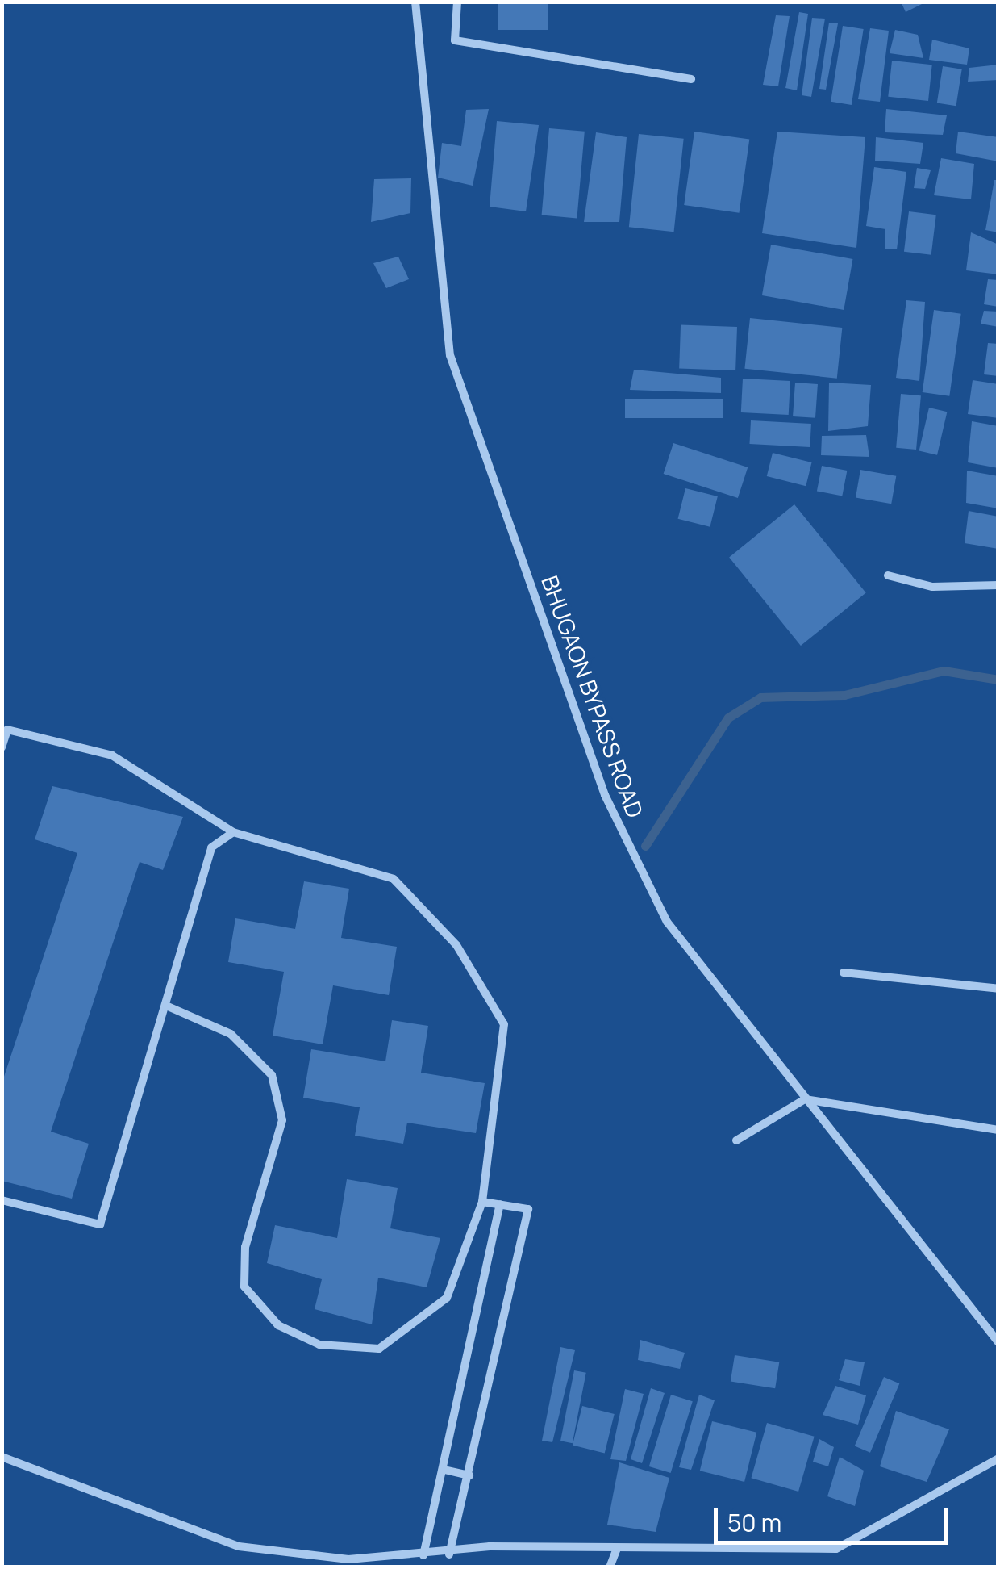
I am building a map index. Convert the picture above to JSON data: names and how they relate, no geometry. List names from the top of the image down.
{
  "streets": {
    "street": ["BHUGAON BYPASS ROAD"]
  },
  "scale_bar": "50 m"
}
